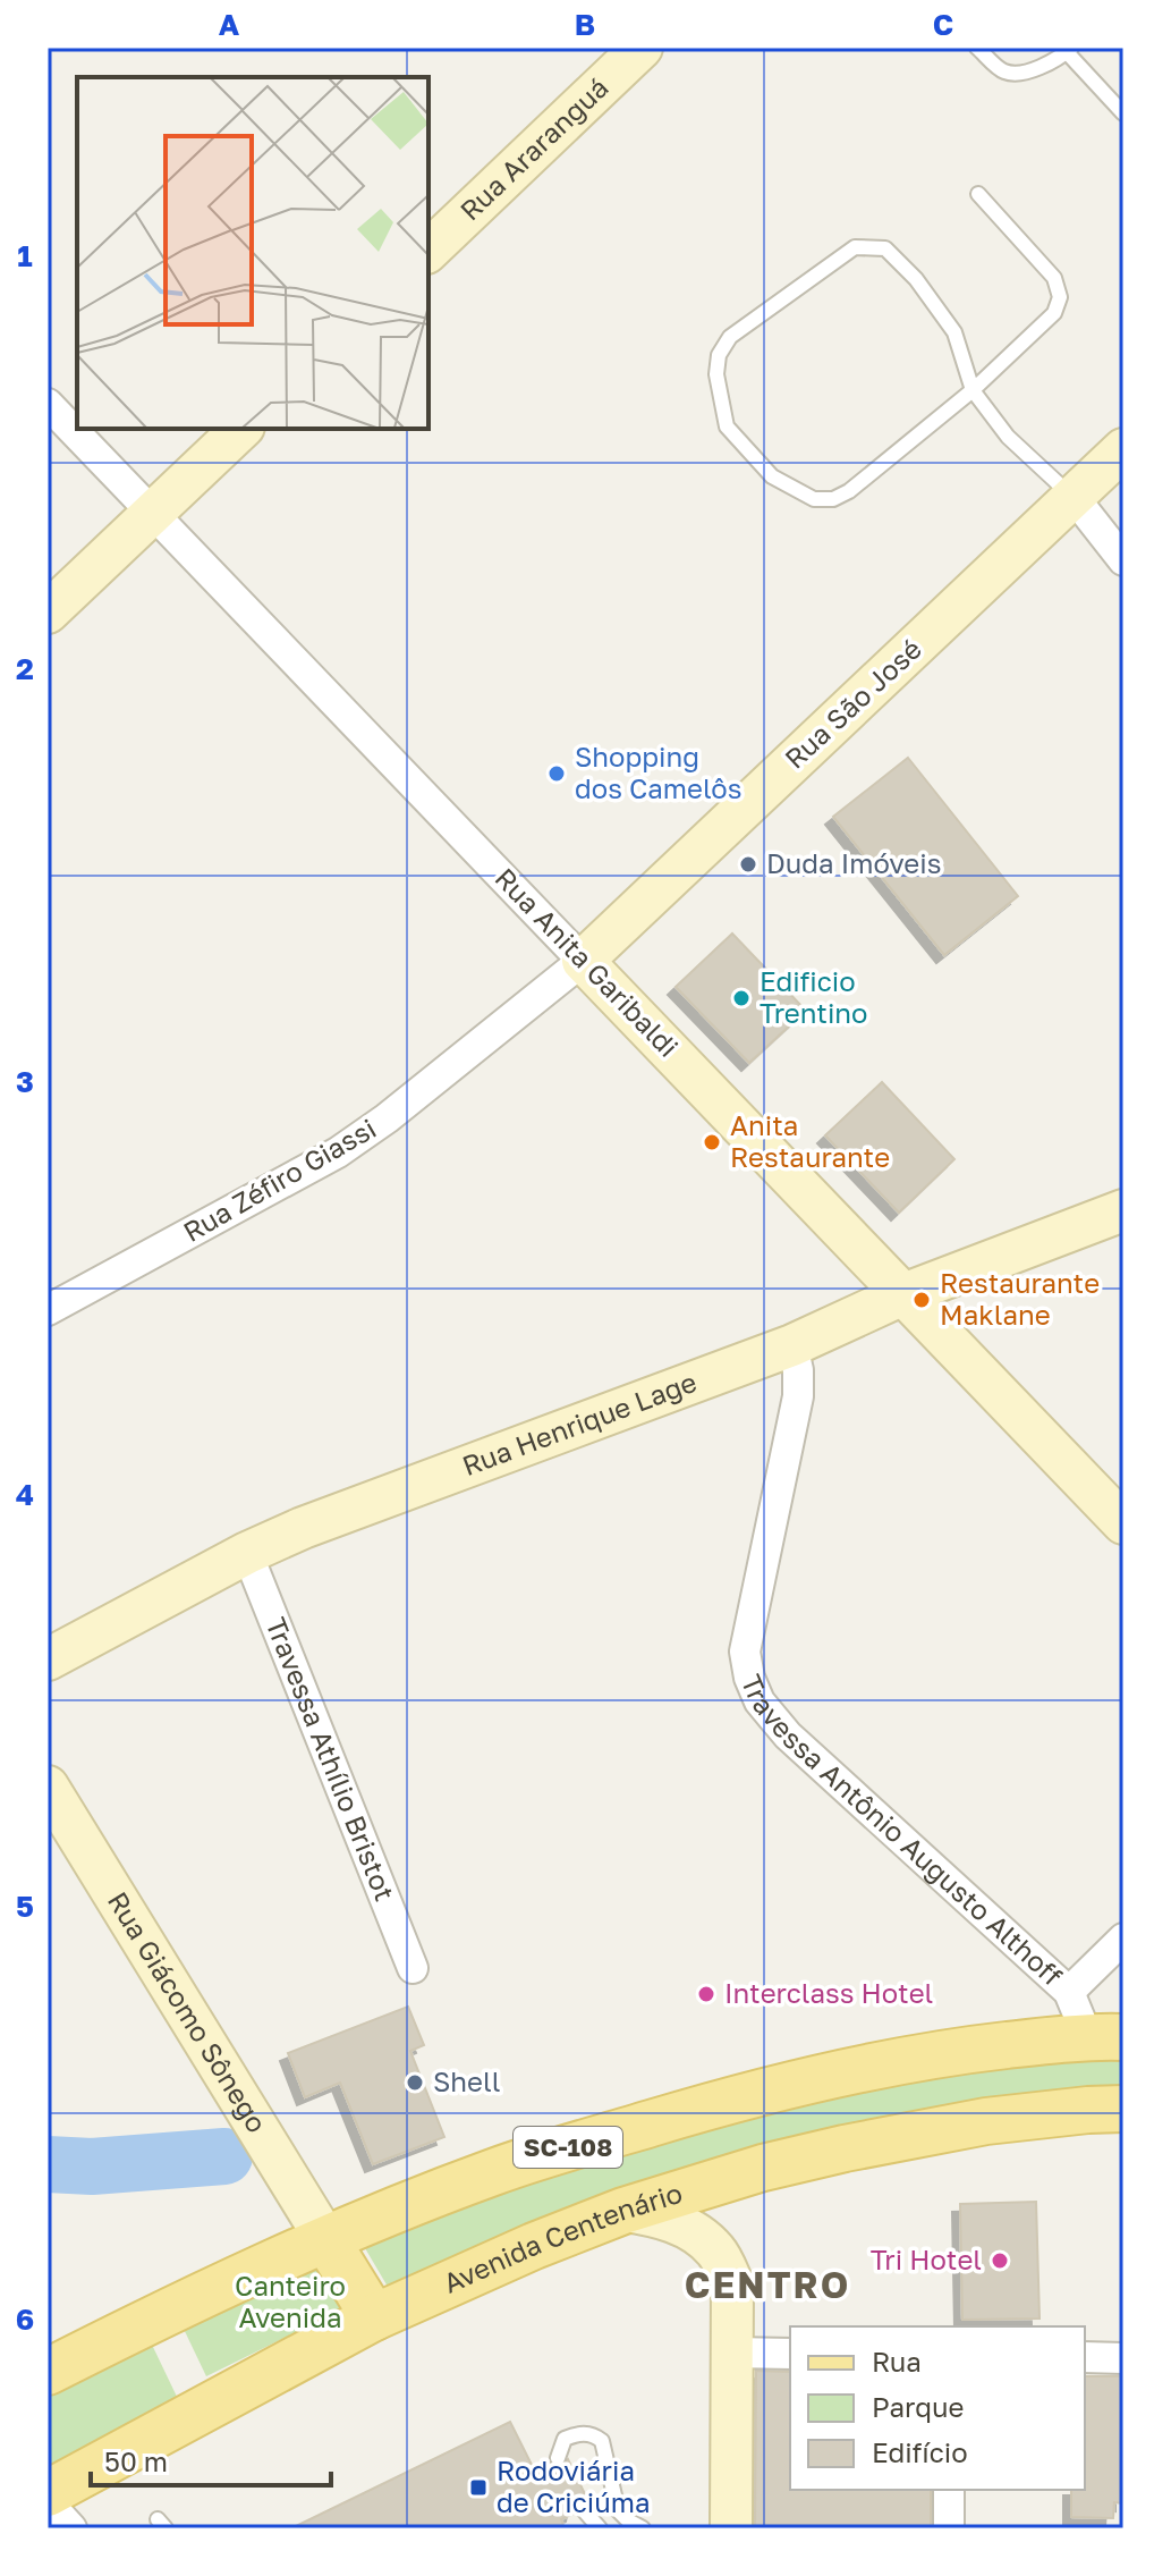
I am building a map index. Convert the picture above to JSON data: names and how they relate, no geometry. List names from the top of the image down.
{
  "streets": {
    "main road": [
      "Rua Araranguá",
      "Rua São José",
      "Rua Anita Garibaldi",
      "Rua Henrique Lage",
      "Rua Giácomo Sônego",
      "SC-108",
      "Avenida Centenário"
    ],
    "street": ["Rua Zéfiro Giassi", "Travessa Athílio Bristot", "Travessa Antônio Augusto Althoff"]
  },
  "crossings": [
    ["Rua São José", "Rua Anita Garibaldi"],
    ["Rua São José", "Rua Zéfiro Giassi"],
    ["Rua Anita Garibaldi", "Rua Zéfiro Giassi"],
    ["Rua Anita Garibaldi", "Rua Henrique Lage"],
    ["Rua Henrique Lage", "Travessa Athílio Bristot"],
    ["Rua Henrique Lage", "Travessa Antônio Augusto Althoff"],
    ["Travessa Antônio Augusto Althoff", "SC-108"],
    ["Rua Giácomo Sônego", "SC-108"]
  ],
  "districts": ["CENTRO"],
  "parks": ["Canteiro Avenida"],
  "places": {
    "other": [
      "Shopping dos Camelôs",
      "Duda Imóveis",
      "Edificio Trentino",
      "Anita Restaurante",
      "Restaurante Maklane",
      "Interclass Hotel",
      "Shell",
      "Tri Hotel"
    ],
    "transit": ["Rodoviária de Criciúma"]
  },
  "legend": ["Rua", "Parque", "Edifício"],
  "scale_bar": "50 m",
  "grid": {
    "columns": ["A", "B", "C"],
    "rows": [
      "1",
      "2",
      "3",
      "4",
      "5",
      "6"
    ]
  }
}
